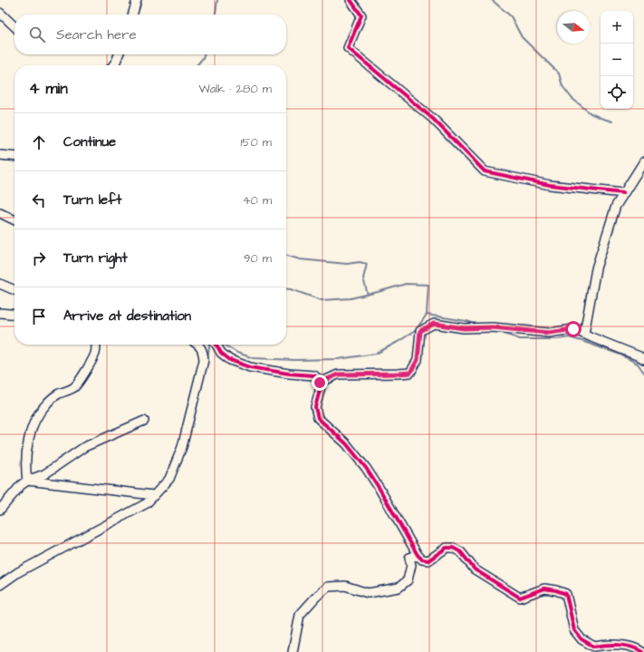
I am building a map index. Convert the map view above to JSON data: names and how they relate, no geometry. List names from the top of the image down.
{
  "north": "right",
  "page": {
    "map_buttons": ["+", "−"],
    "search": "Search here",
    "heading": ["4 min", "Walk · 280 m"],
    "list": [
      ["Continue", "150 m"],
      ["Turn left", "40 m"],
      ["Turn right", "90 m"],
      "Arrive at destination"
    ]
  }
}
